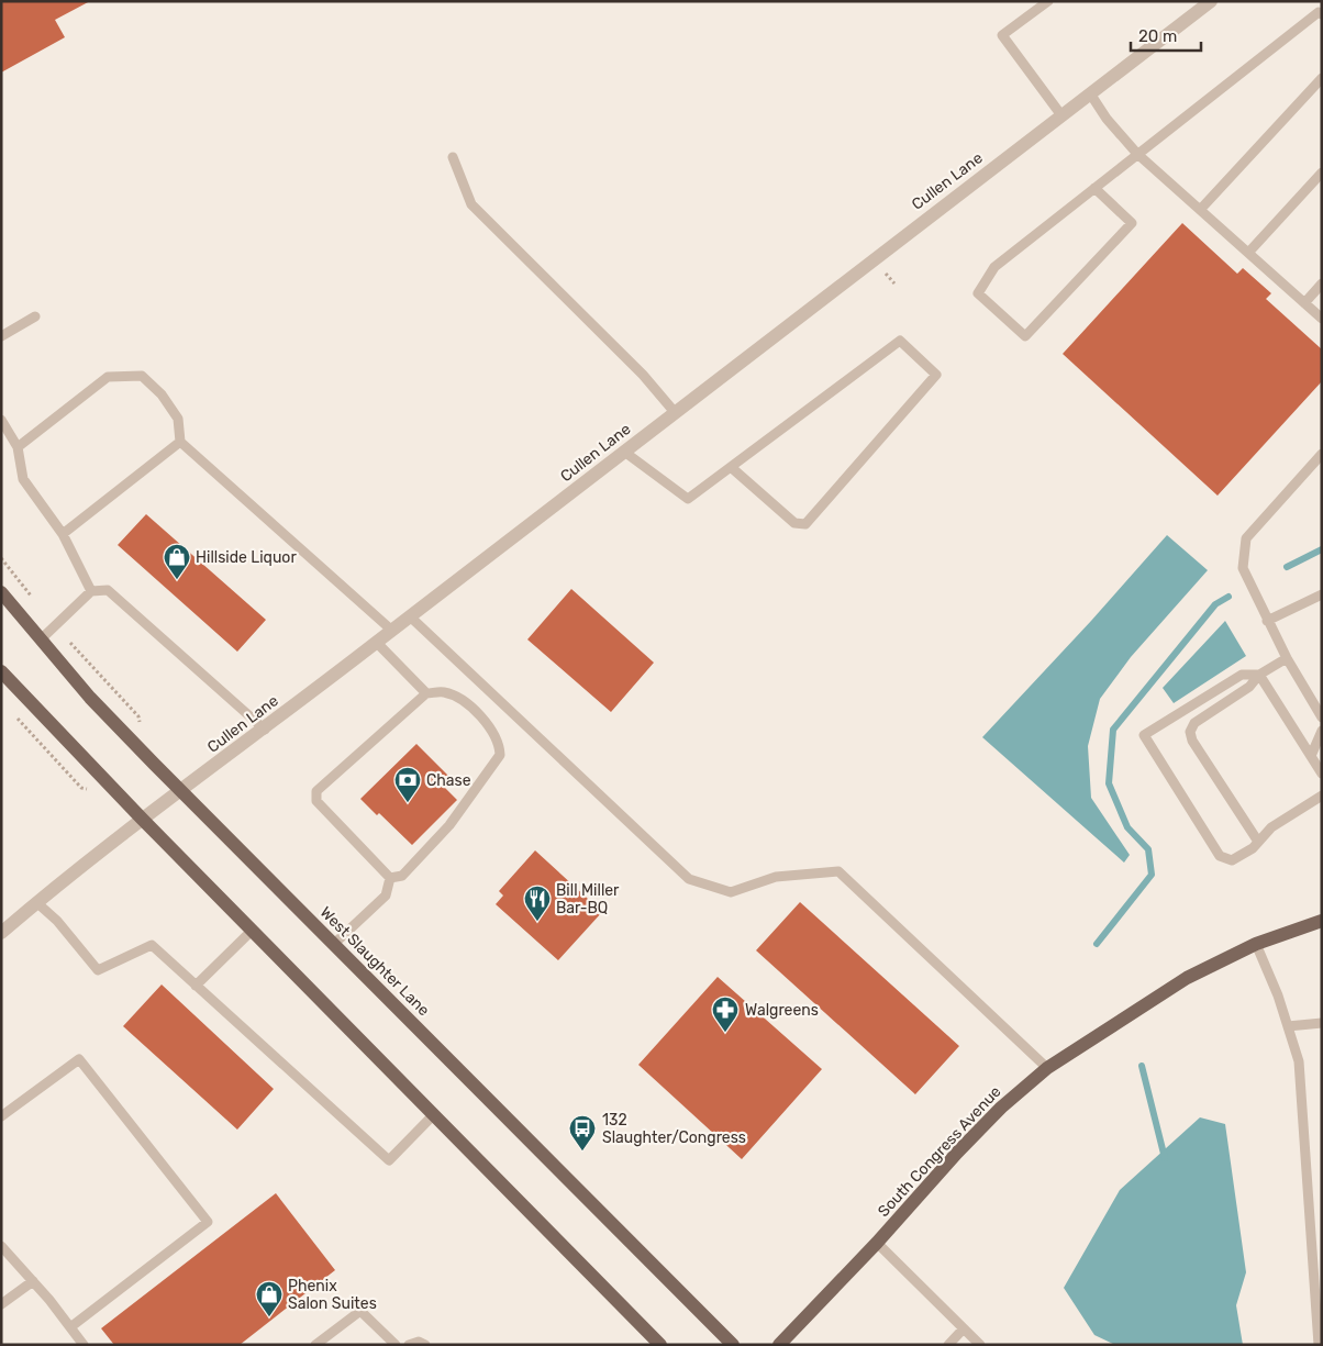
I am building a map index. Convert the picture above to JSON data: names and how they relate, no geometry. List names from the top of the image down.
{
  "streets": {
    "main road": ["West Slaughter Lane", "South Congress Avenue"],
    "street": ["Cullen Lane"]
  },
  "crossings": [
    ["Cullen Lane", "West Slaughter Lane"]
  ],
  "places": {
    "shop": ["Hillside Liquor", "Phenix Salon Suites"],
    "bank": ["Chase"],
    "restaurant": ["Bill Miller Bar-BQ"],
    "pharmacy": ["Walgreens"],
    "bus stop": ["132 Slaughter/Congress"]
  },
  "scale_bar": "20 m"
}
